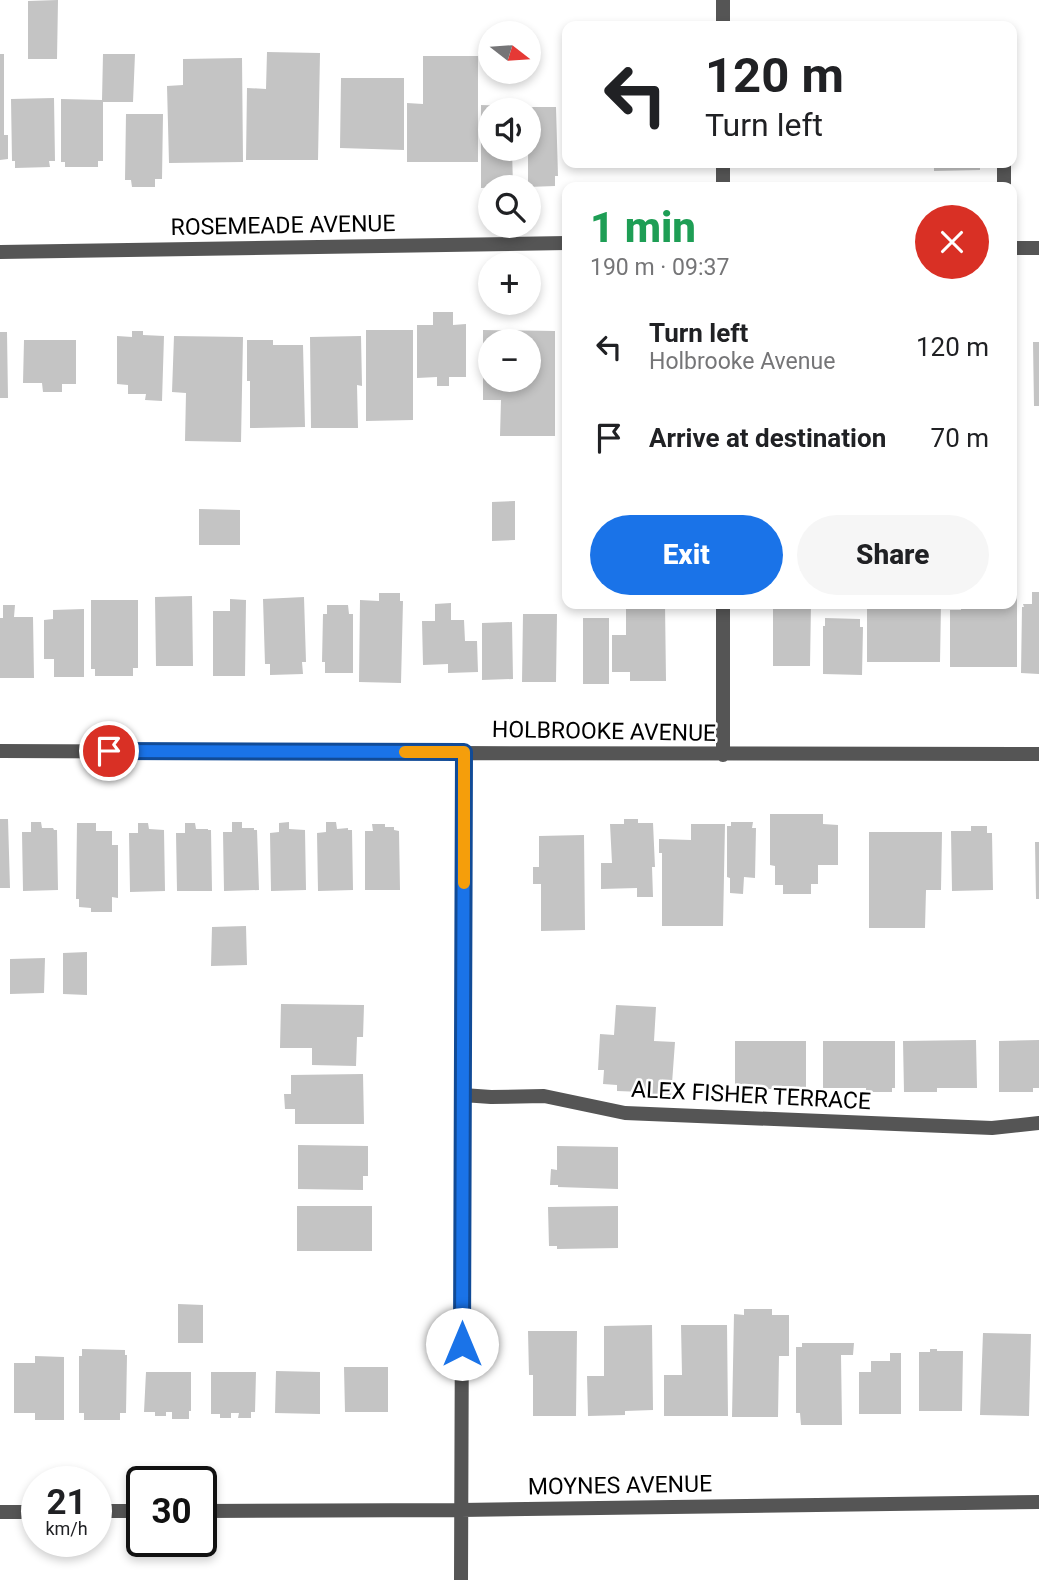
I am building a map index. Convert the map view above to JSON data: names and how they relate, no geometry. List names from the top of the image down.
{
  "streets": {
    "street": [
      "ROSEMEADE AVENUE",
      "HOLBROOKE AVENUE",
      "ALEX FISHER TERRACE",
      "MOYNES AVENUE"
    ]
  },
  "north": "right",
  "page": {
    "map_buttons": ["+", "−"],
    "turn": ["120 m", "Turn left"],
    "heading": ["1 min", "190 m · 09:37"],
    "list": [
      {
        "name": "Turn left",
        "note": "Holbrooke Avenue",
        "value": "120 m"
      },
      {
        "name": "Arrive at destination",
        "value": "70 m"
      }
    ],
    "buttons": ["Exit", "Share"],
    "speed": "21 km/h",
    "limit": "30"
  }
}
